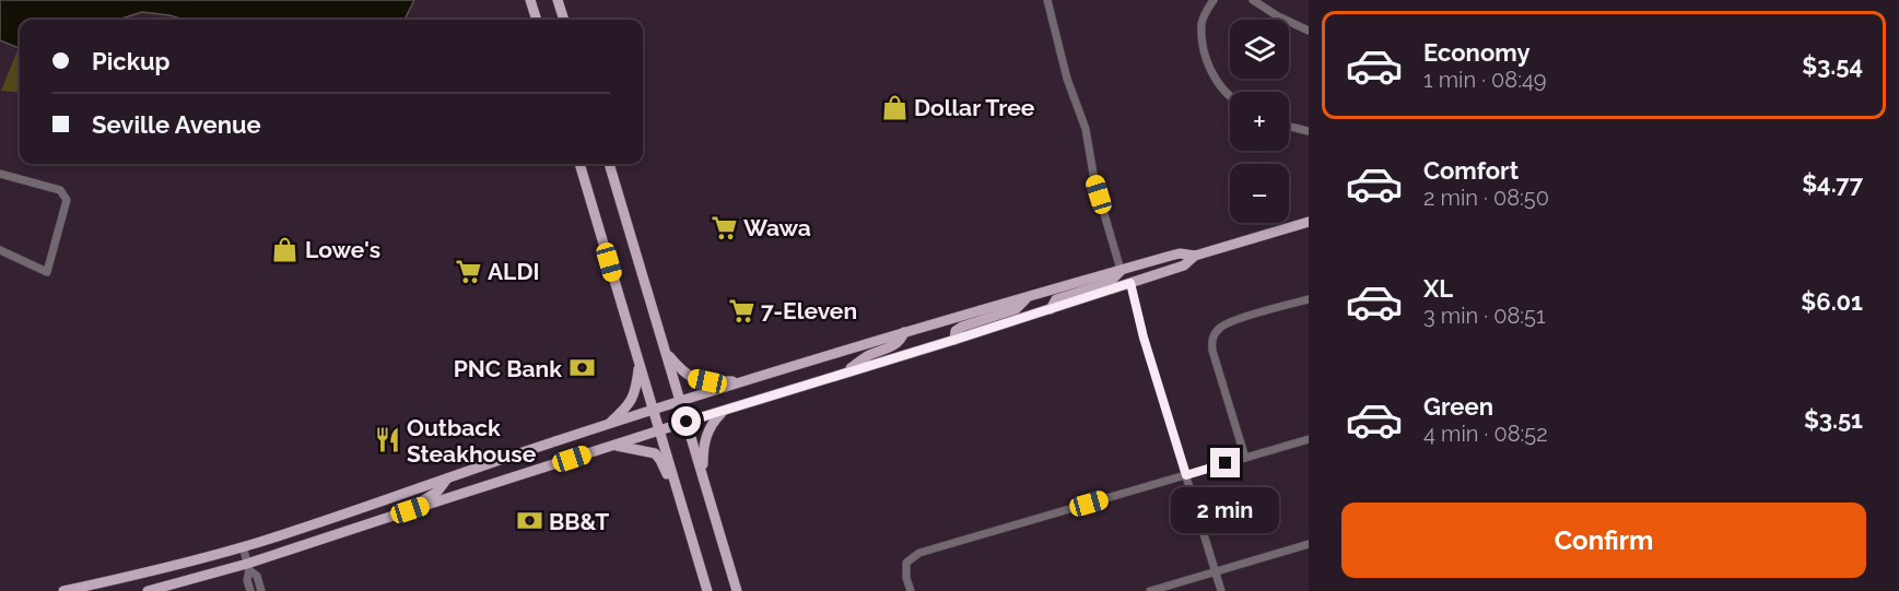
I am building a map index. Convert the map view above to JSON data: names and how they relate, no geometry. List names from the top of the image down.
{
  "places": {
    "shop": ["Dollar Tree", "Lowe's"],
    "supermarket": ["Wawa", "ALDI", "7-Eleven"],
    "bank": ["PNC Bank", "BB&T"],
    "restaurant": ["Outback Steakhouse"]
  },
  "page": {
    "list": [
      {
        "name": "Economy",
        "note": "1 min · 08:49",
        "value": "$3.54"
      },
      {
        "name": "Comfort",
        "note": "2 min · 08:50",
        "value": "$4.77"
      },
      {
        "name": "XL",
        "note": "3 min · 08:51",
        "value": "$6.01"
      },
      {
        "name": "Green",
        "note": "4 min · 08:52",
        "value": "$3.51"
      }
    ],
    "map_buttons": ["+", "−"],
    "banner": ["Pickup", "Seville Avenue"],
    "bubble": "2 min",
    "buttons": "Confirm"
  }
}
